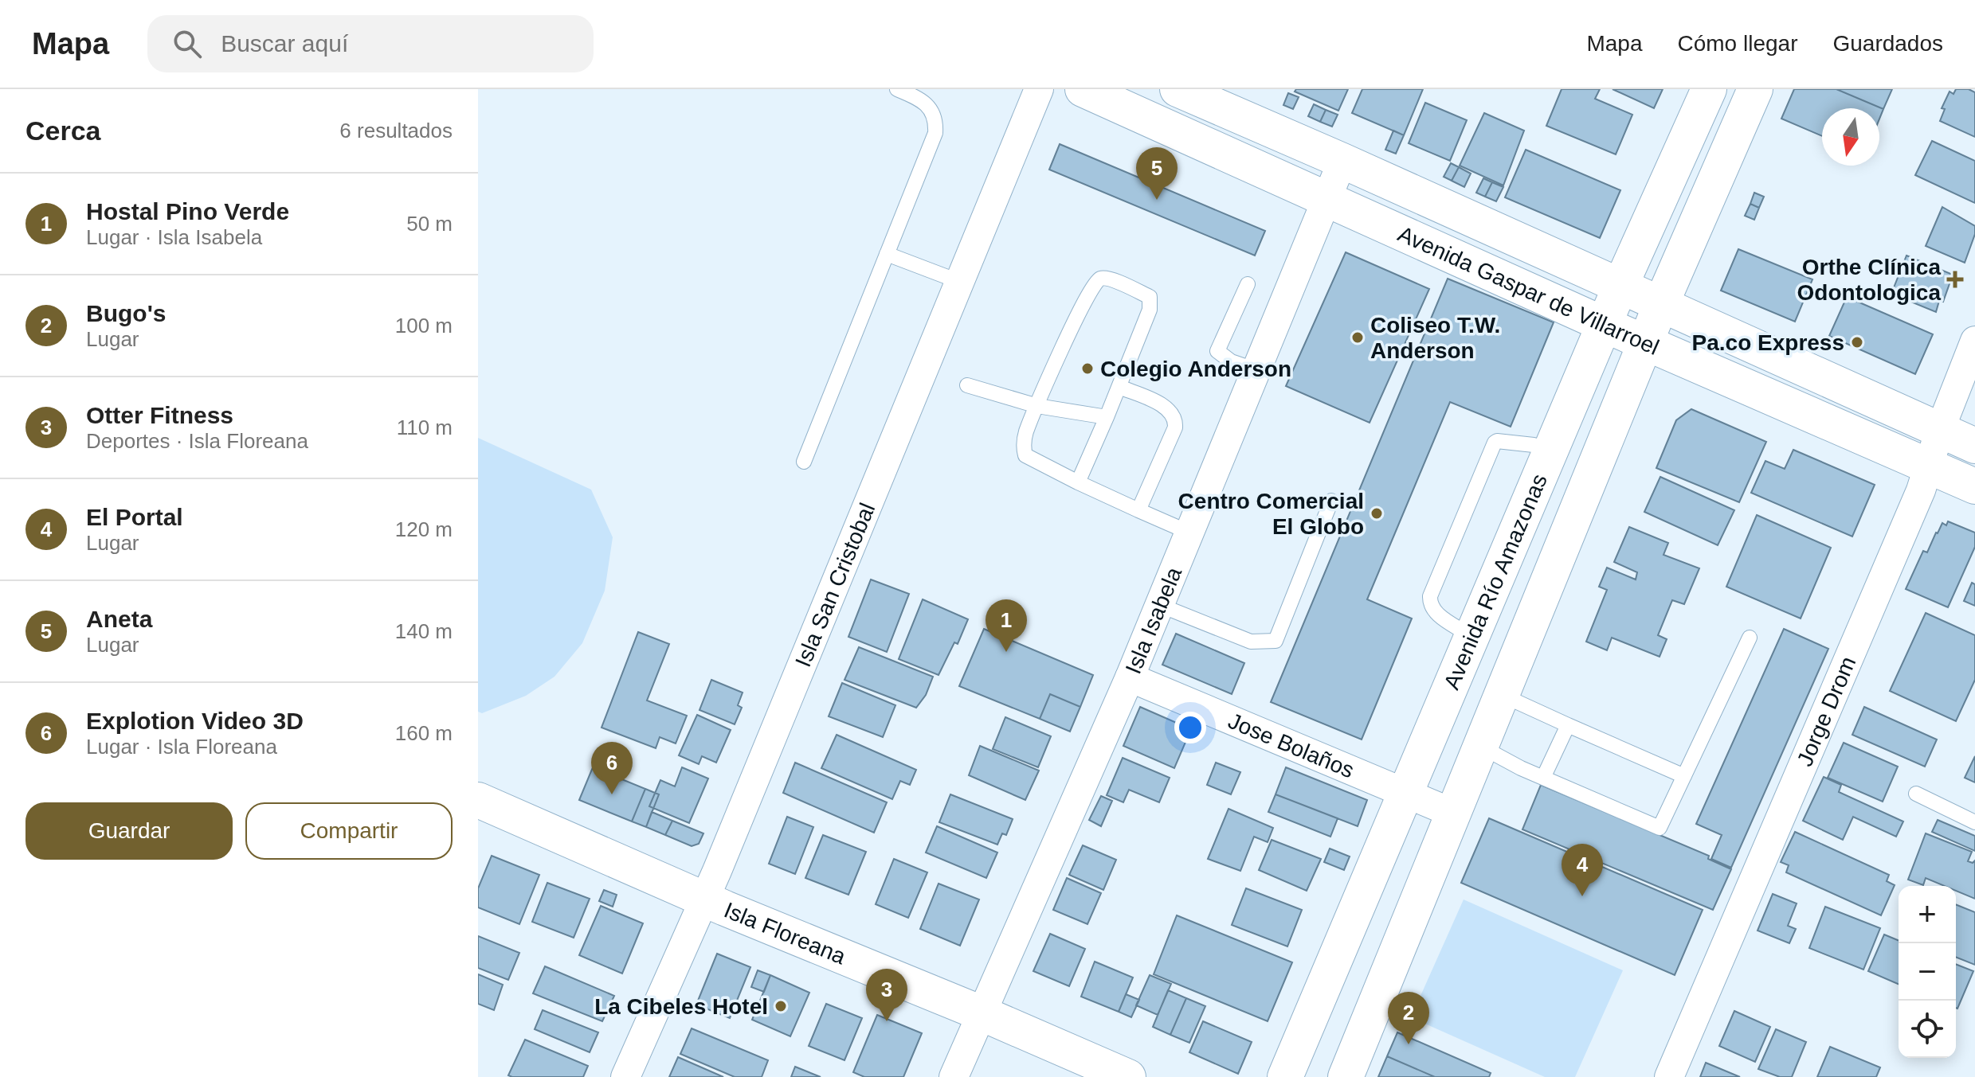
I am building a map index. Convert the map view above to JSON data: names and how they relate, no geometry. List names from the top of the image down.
{
  "streets": {
    "main road": ["Avenida Gaspar de Villarroel", "Avenida Río Amazonas", "Isla Floreana"],
    "street": [
      "Isla San Cristobal",
      "Isla Isabela",
      "Jorge Drom",
      "Jose Bolaños"
    ]
  },
  "crossings": [
    ["Avenida Gaspar de Villarroel", "Avenida Río Amazonas"],
    ["Avenida Gaspar de Villarroel", "Isla Isabela"],
    ["Avenida Gaspar de Villarroel", "Jorge Drom"],
    ["Avenida Río Amazonas", "Jose Bolaños"],
    ["Isla San Cristobal", "Isla Floreana"],
    ["Isla Isabela", "Jose Bolaños"],
    ["Isla Isabela", "Isla Floreana"]
  ],
  "places": {
    "health": ["Orthe Clínica Odontologica"],
    "other": [
      "Coliseo T.W. Anderson",
      "Pa.co Express",
      "Colegio Anderson",
      "Centro Comercial El Globo",
      "La Cibeles Hotel"
    ]
  },
  "north": "bottom",
  "page": {
    "header": "Mapa",
    "search": "Buscar aquí",
    "nav": ["Mapa", "Cómo llegar", "Guardados"],
    "heading": ["Cerca", "6 resultados"],
    "pins": [
      "5",
      "1",
      "6",
      "4",
      "3",
      "2"
    ],
    "list": [
      {
        "mark": "1",
        "name": "Hostal Pino Verde",
        "note": "Lugar · Isla Isabela",
        "value": "50 m"
      },
      {
        "mark": "2",
        "name": "Bugo's",
        "note": "Lugar",
        "value": "100 m"
      },
      {
        "mark": "3",
        "name": "Otter Fitness",
        "note": "Deportes · Isla Floreana",
        "value": "110 m"
      },
      {
        "mark": "4",
        "name": "El Portal",
        "note": "Lugar",
        "value": "120 m"
      },
      {
        "mark": "5",
        "name": "Aneta",
        "note": "Lugar",
        "value": "140 m"
      },
      {
        "mark": "6",
        "name": "Explotion Video 3D",
        "note": "Lugar · Isla Floreana",
        "value": "160 m"
      }
    ],
    "buttons": ["Guardar", "Compartir"],
    "map_buttons": ["+", "−"]
  }
}
